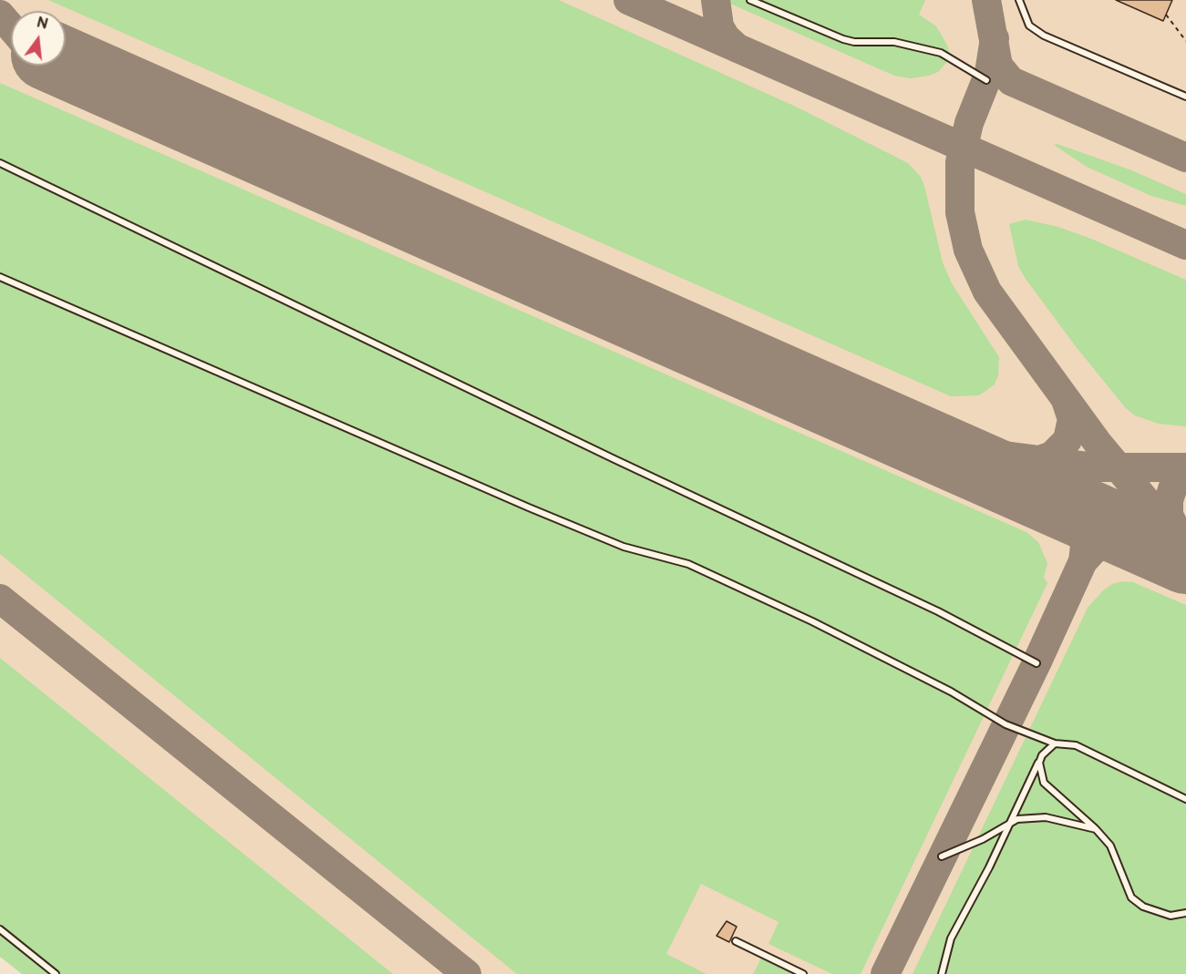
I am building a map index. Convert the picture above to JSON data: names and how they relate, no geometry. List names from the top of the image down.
{
  "north": "top"
}
